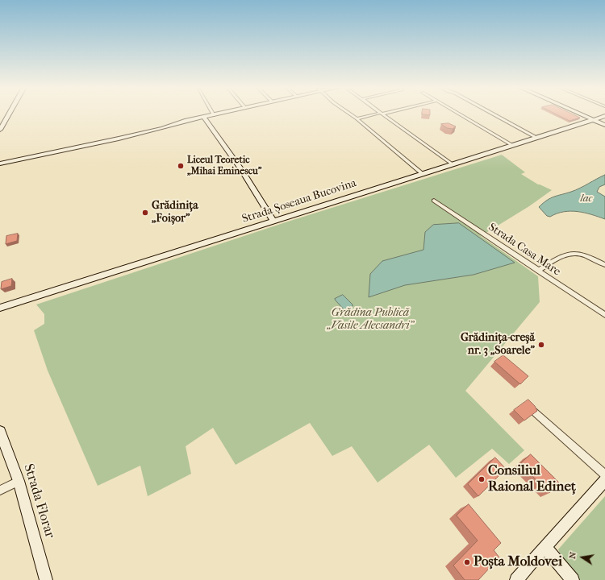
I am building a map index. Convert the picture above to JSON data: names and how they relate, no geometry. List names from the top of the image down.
{
  "streets": {
    "main road": ["Strada Șoseaua Bucovina", "Strada Florar"],
    "street": ["Strada Casa Mare"]
  },
  "water": ["lac"],
  "parks": ["Grădina Publică „Vasile Alecsandri”"],
  "places": [
    "Liceul Teoretic „Mihai Eminescu”",
    "Grădinița „Foișor”",
    "Grădinița-creșă nr. 3 „Soarele”",
    "Consiliul Raional Edineț",
    "Poșta Moldovei"
  ],
  "north": "left"
}
